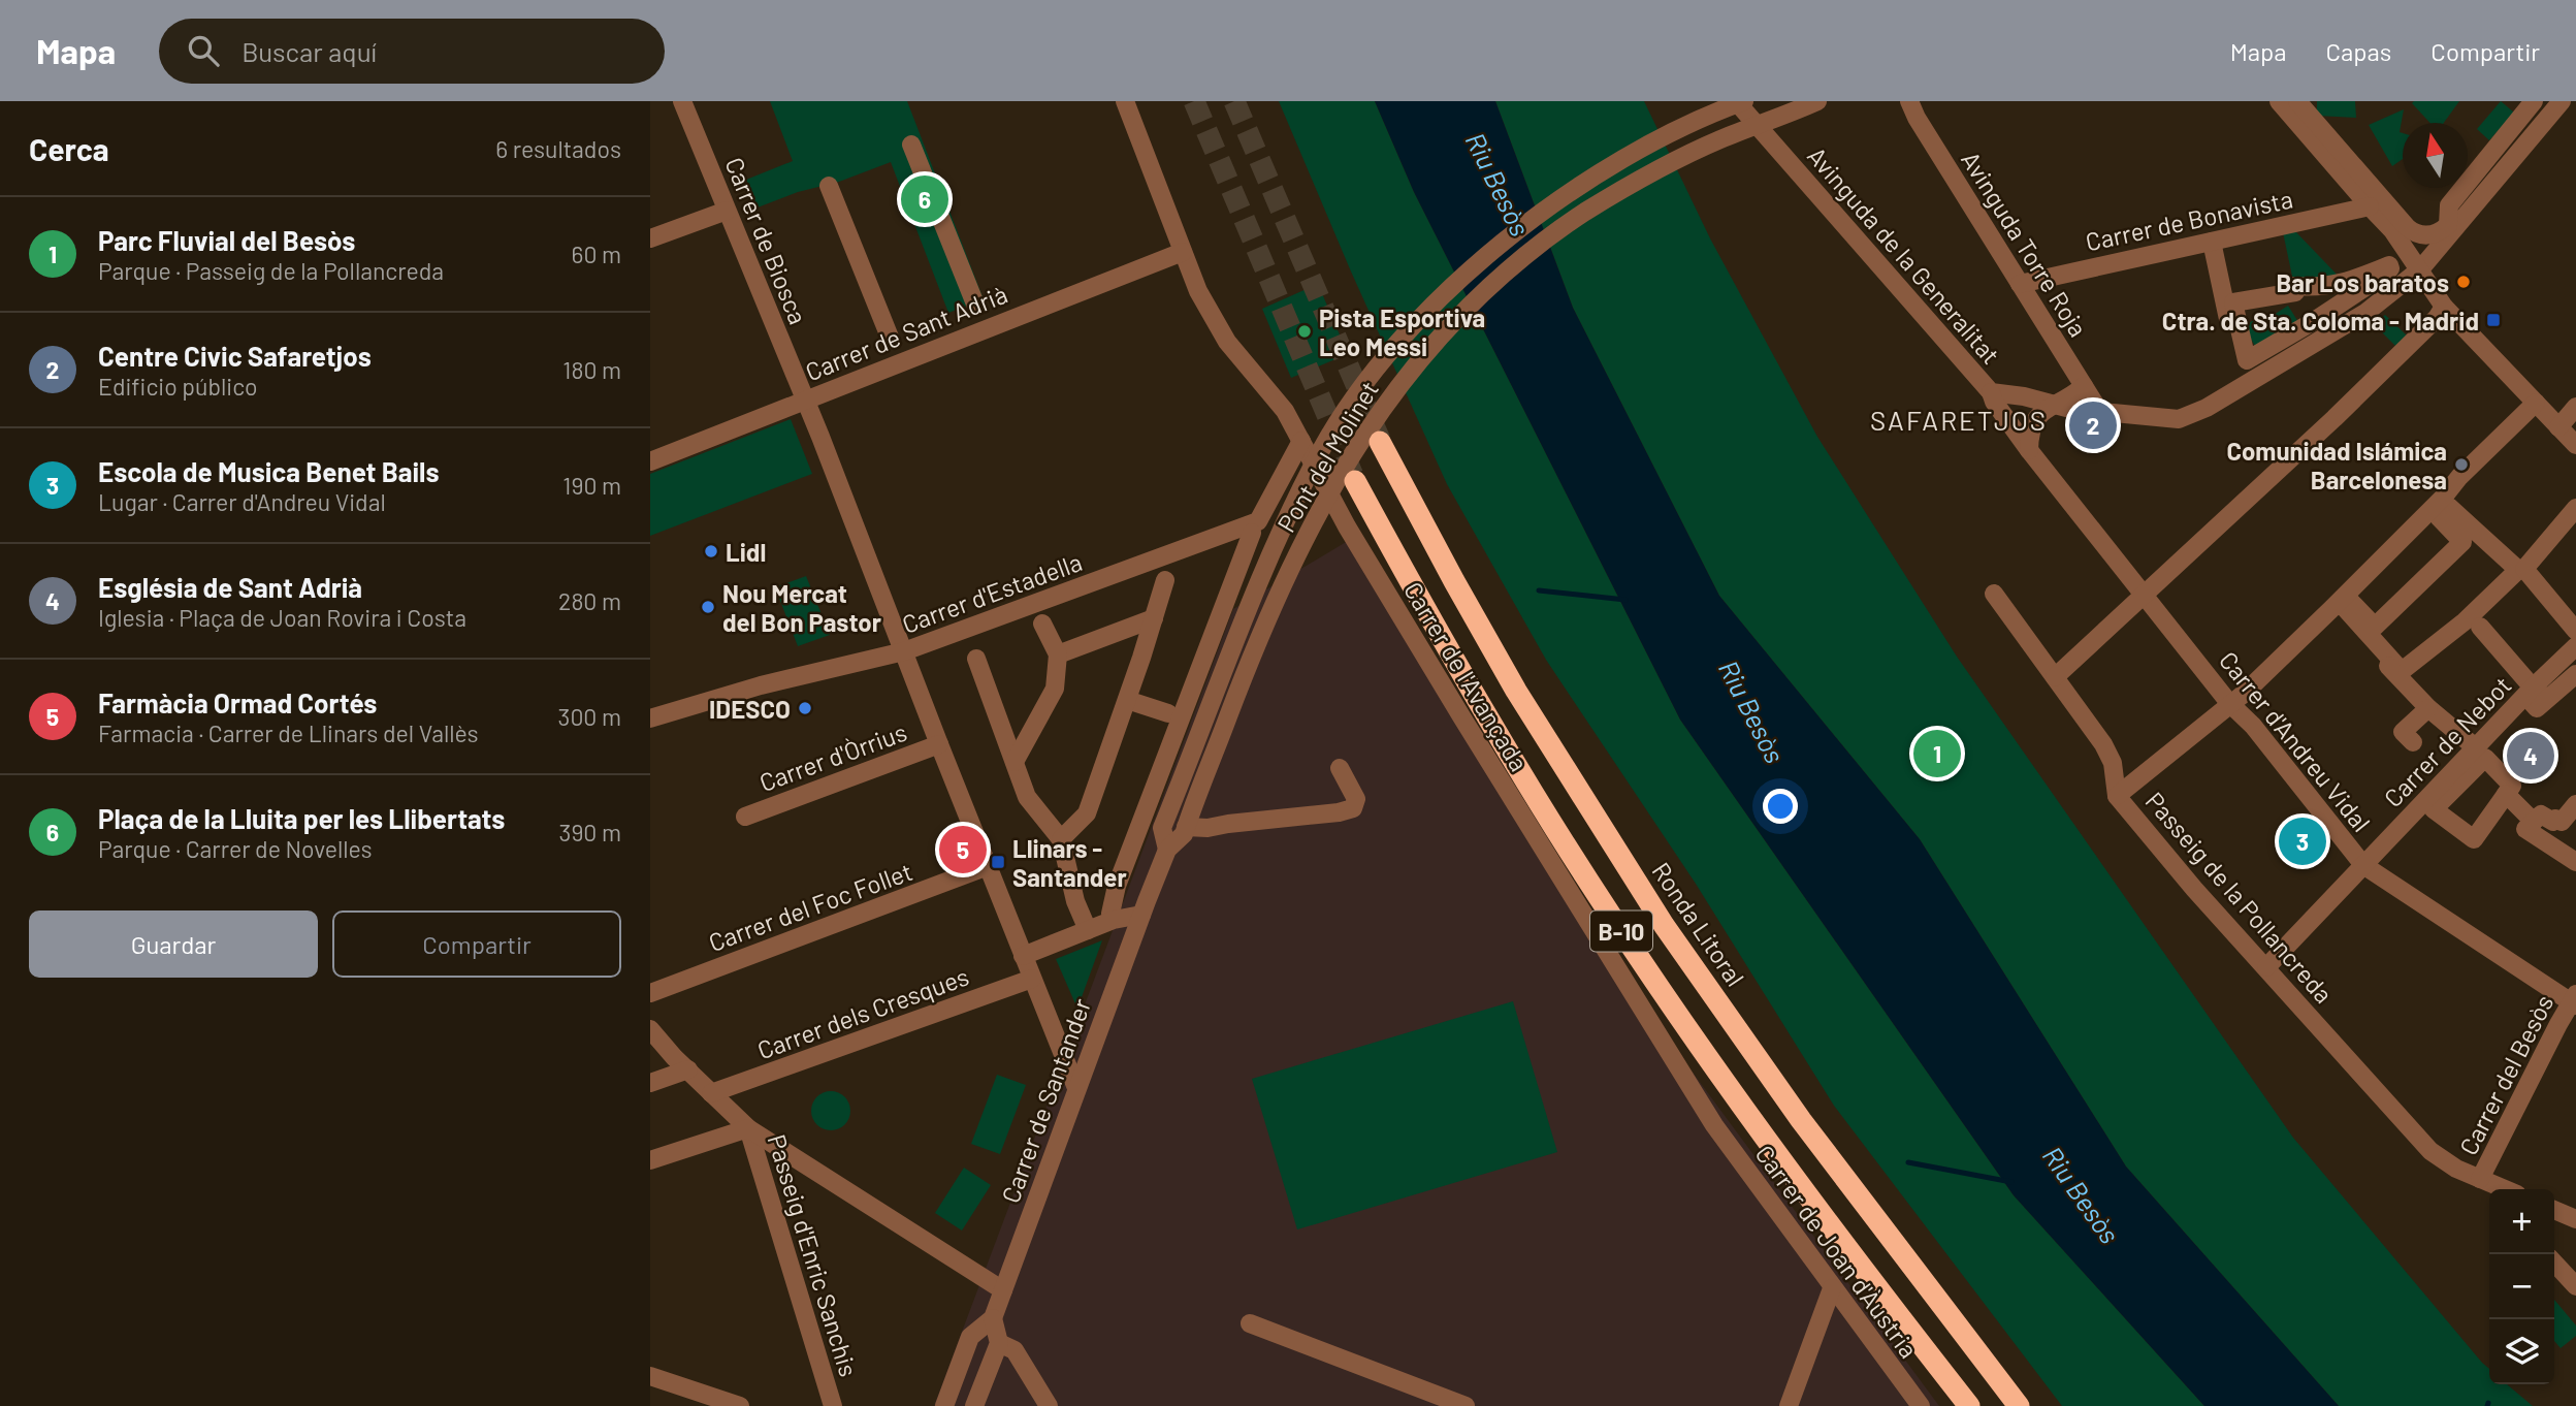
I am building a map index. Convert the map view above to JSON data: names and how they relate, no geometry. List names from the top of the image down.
{
  "streets": {
    "highway": ["Ronda Litoral", "B-10"],
    "street": [
      "Carrer de Bonavista",
      "Carrer de Biosca",
      "Avinguda Torre Roja",
      "Avinguda de la Generalitat",
      "Carrer de Sant Adrià",
      "Pont del Molinet",
      "Carrer d'Estadella",
      "Carrer de l'Avançada",
      "Carrer d'Andreu Vidal",
      "Carrer de Nebot",
      "Carrer d'Òrrius",
      "Passeig de la Pollancreda",
      "Carrer del Foc Follet",
      "Carrer dels Cresques",
      "Carrer del Besòs",
      "Carrer de Santander",
      "Carrer de Joan d'Àustria",
      "Passeig d'Enric Sanchis"
    ]
  },
  "crossings": [
    ["Carrer de Bonavista", "Avinguda Torre Roja"],
    ["Carrer de Biosca", "Carrer de Sant Adrià"],
    ["Carrer de Biosca", "Carrer d'Estadella"],
    ["Carrer de Biosca", "Carrer d'Òrrius"],
    ["Carrer de Biosca", "Carrer del Foc Follet"],
    ["Carrer de Biosca", "Carrer dels Cresques"],
    ["Carrer de Biosca", "Carrer de Santander"],
    ["Avinguda Torre Roja", "Avinguda de la Generalitat"],
    ["Avinguda de la Generalitat", "Carrer d'Andreu Vidal"],
    ["Carrer de Sant Adrià", "Carrer de l'Avançada"],
    ["Pont del Molinet", "Carrer de Santander"],
    ["Carrer d'Estadella", "Carrer de l'Avançada"],
    ["Carrer de l'Avançada", "Carrer de Joan d'Àustria"],
    ["Carrer d'Andreu Vidal", "Carrer de Nebot"],
    ["Carrer d'Andreu Vidal", "Carrer del Besòs"],
    ["Carrer de Nebot", "Passeig de la Pollancreda"],
    ["Passeig de la Pollancreda", "Carrer del Besòs"],
    ["Carrer dels Cresques", "Passeig d'Enric Sanchis"]
  ],
  "districts": ["SAFARETJOS"],
  "water": ["Riu Besòs"],
  "places": {
    "other": [
      "Bar Los baratos",
      "Pista Esportiva Leo Messi",
      "Comunidad Islámica Barcelonesa",
      "Lidl",
      "Nou Mercat del Bon Pastor",
      "IDESCO"
    ],
    "transit": ["Ctra. de Sta. Coloma - Madrid", "Llinars - Santander"]
  },
  "north": "top",
  "page": {
    "header": "Mapa",
    "search": "Buscar aquí",
    "nav": ["Mapa", "Capas", "Compartir"],
    "heading": ["Cerca", "6 resultados"],
    "pins": [
      "6",
      "2",
      "1",
      "4",
      "3",
      "5"
    ],
    "list": [
      {
        "mark": "1",
        "name": "Parc Fluvial del Besòs",
        "note": "Parque · Passeig de la Pollancreda",
        "value": "60 m"
      },
      {
        "mark": "2",
        "name": "Centre Civic Safaretjos",
        "note": "Edificio público",
        "value": "180 m"
      },
      {
        "mark": "3",
        "name": "Escola de Musica Benet Bails",
        "note": "Lugar · Carrer d'Andreu Vidal",
        "value": "190 m"
      },
      {
        "mark": "4",
        "name": "Església de Sant Adrià",
        "note": "Iglesia · Plaça de Joan Rovira i Costa",
        "value": "280 m"
      },
      {
        "mark": "5",
        "name": "Farmàcia Ormad Cortés",
        "note": "Farmacia · Carrer de Llinars del Vallès",
        "value": "300 m"
      },
      {
        "mark": "6",
        "name": "Plaça de la Lluita per les Llibertats",
        "note": "Parque · Carrer de Novelles",
        "value": "390 m"
      }
    ],
    "buttons": ["Guardar", "Compartir"],
    "map_buttons": ["+", "−"]
  }
}
